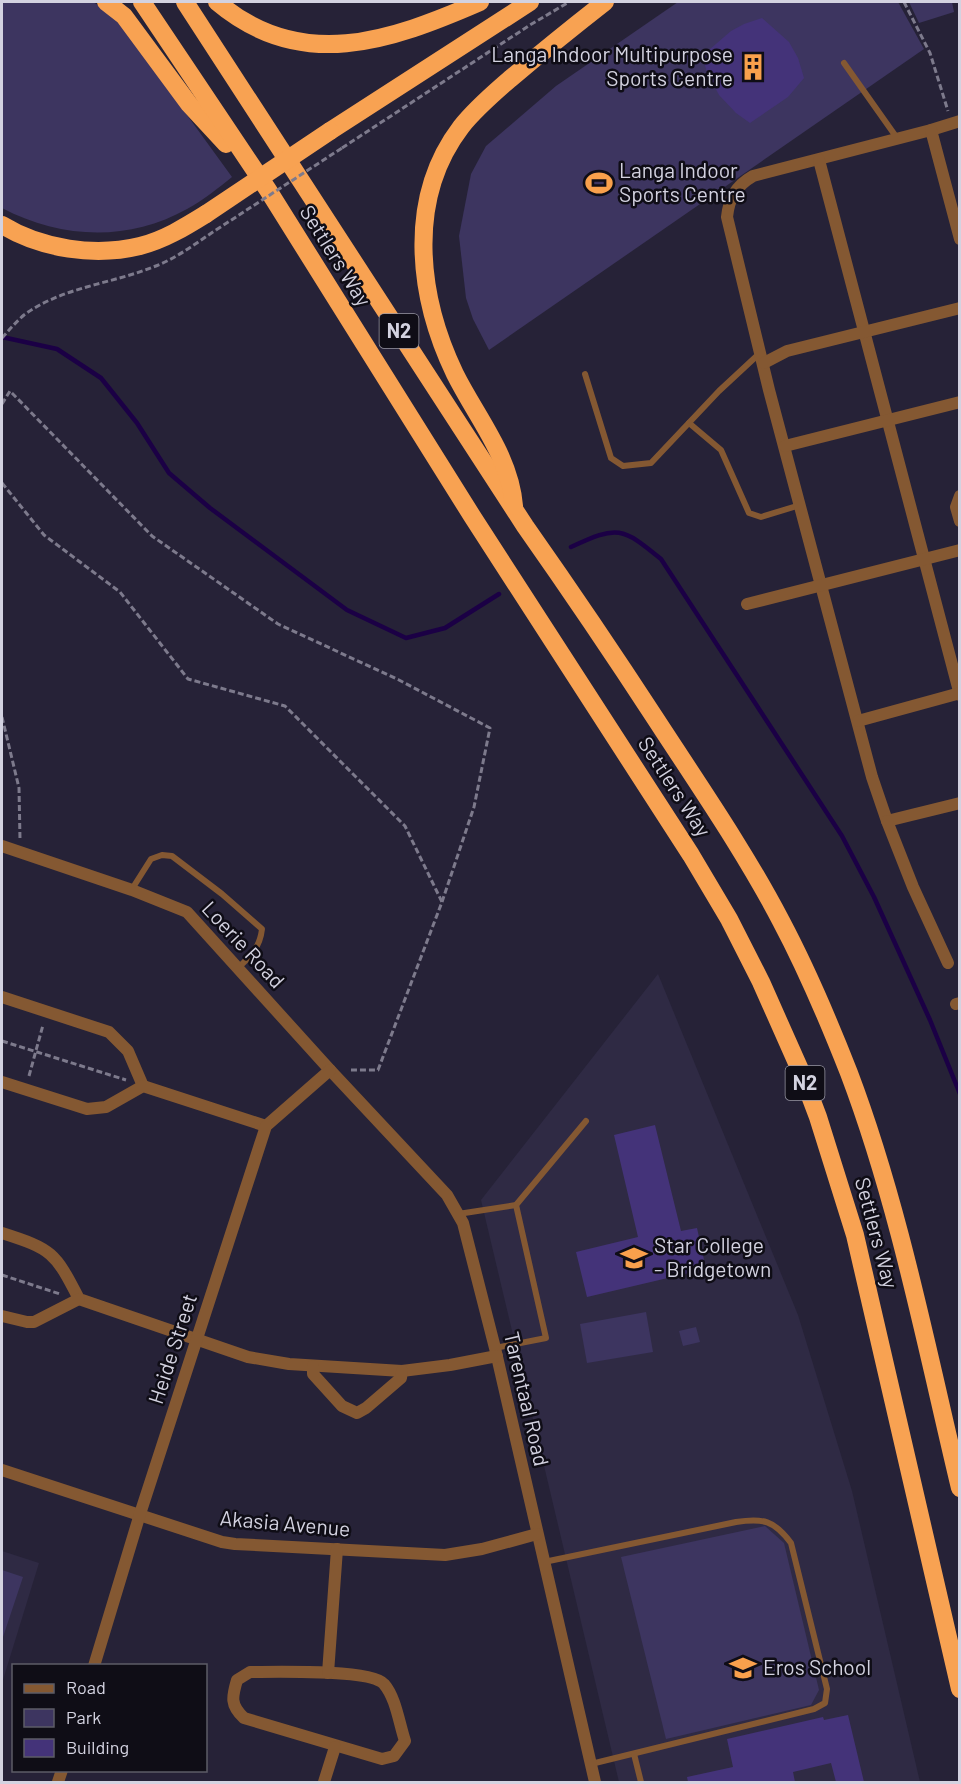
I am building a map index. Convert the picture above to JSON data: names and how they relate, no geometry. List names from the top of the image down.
{
  "streets": {
    "highway": ["Settlers Way", "N2"],
    "street": [
      "Loerie Road",
      "Heide Street",
      "Tarentaal Road",
      "Akasia Avenue"
    ]
  },
  "crossings": [
    ["Loerie Road", "Tarentaal Road"],
    ["Heide Street", "Akasia Avenue"],
    ["Tarentaal Road", "Akasia Avenue"]
  ],
  "places": {
    "building": ["Langa Indoor Multipurpose Sports Centre"],
    "sports": ["Langa Indoor Sports Centre"],
    "school or university": ["Star College - Bridgetown", "Eros School"]
  },
  "legend": ["Road", "Park", "Building"]
}
